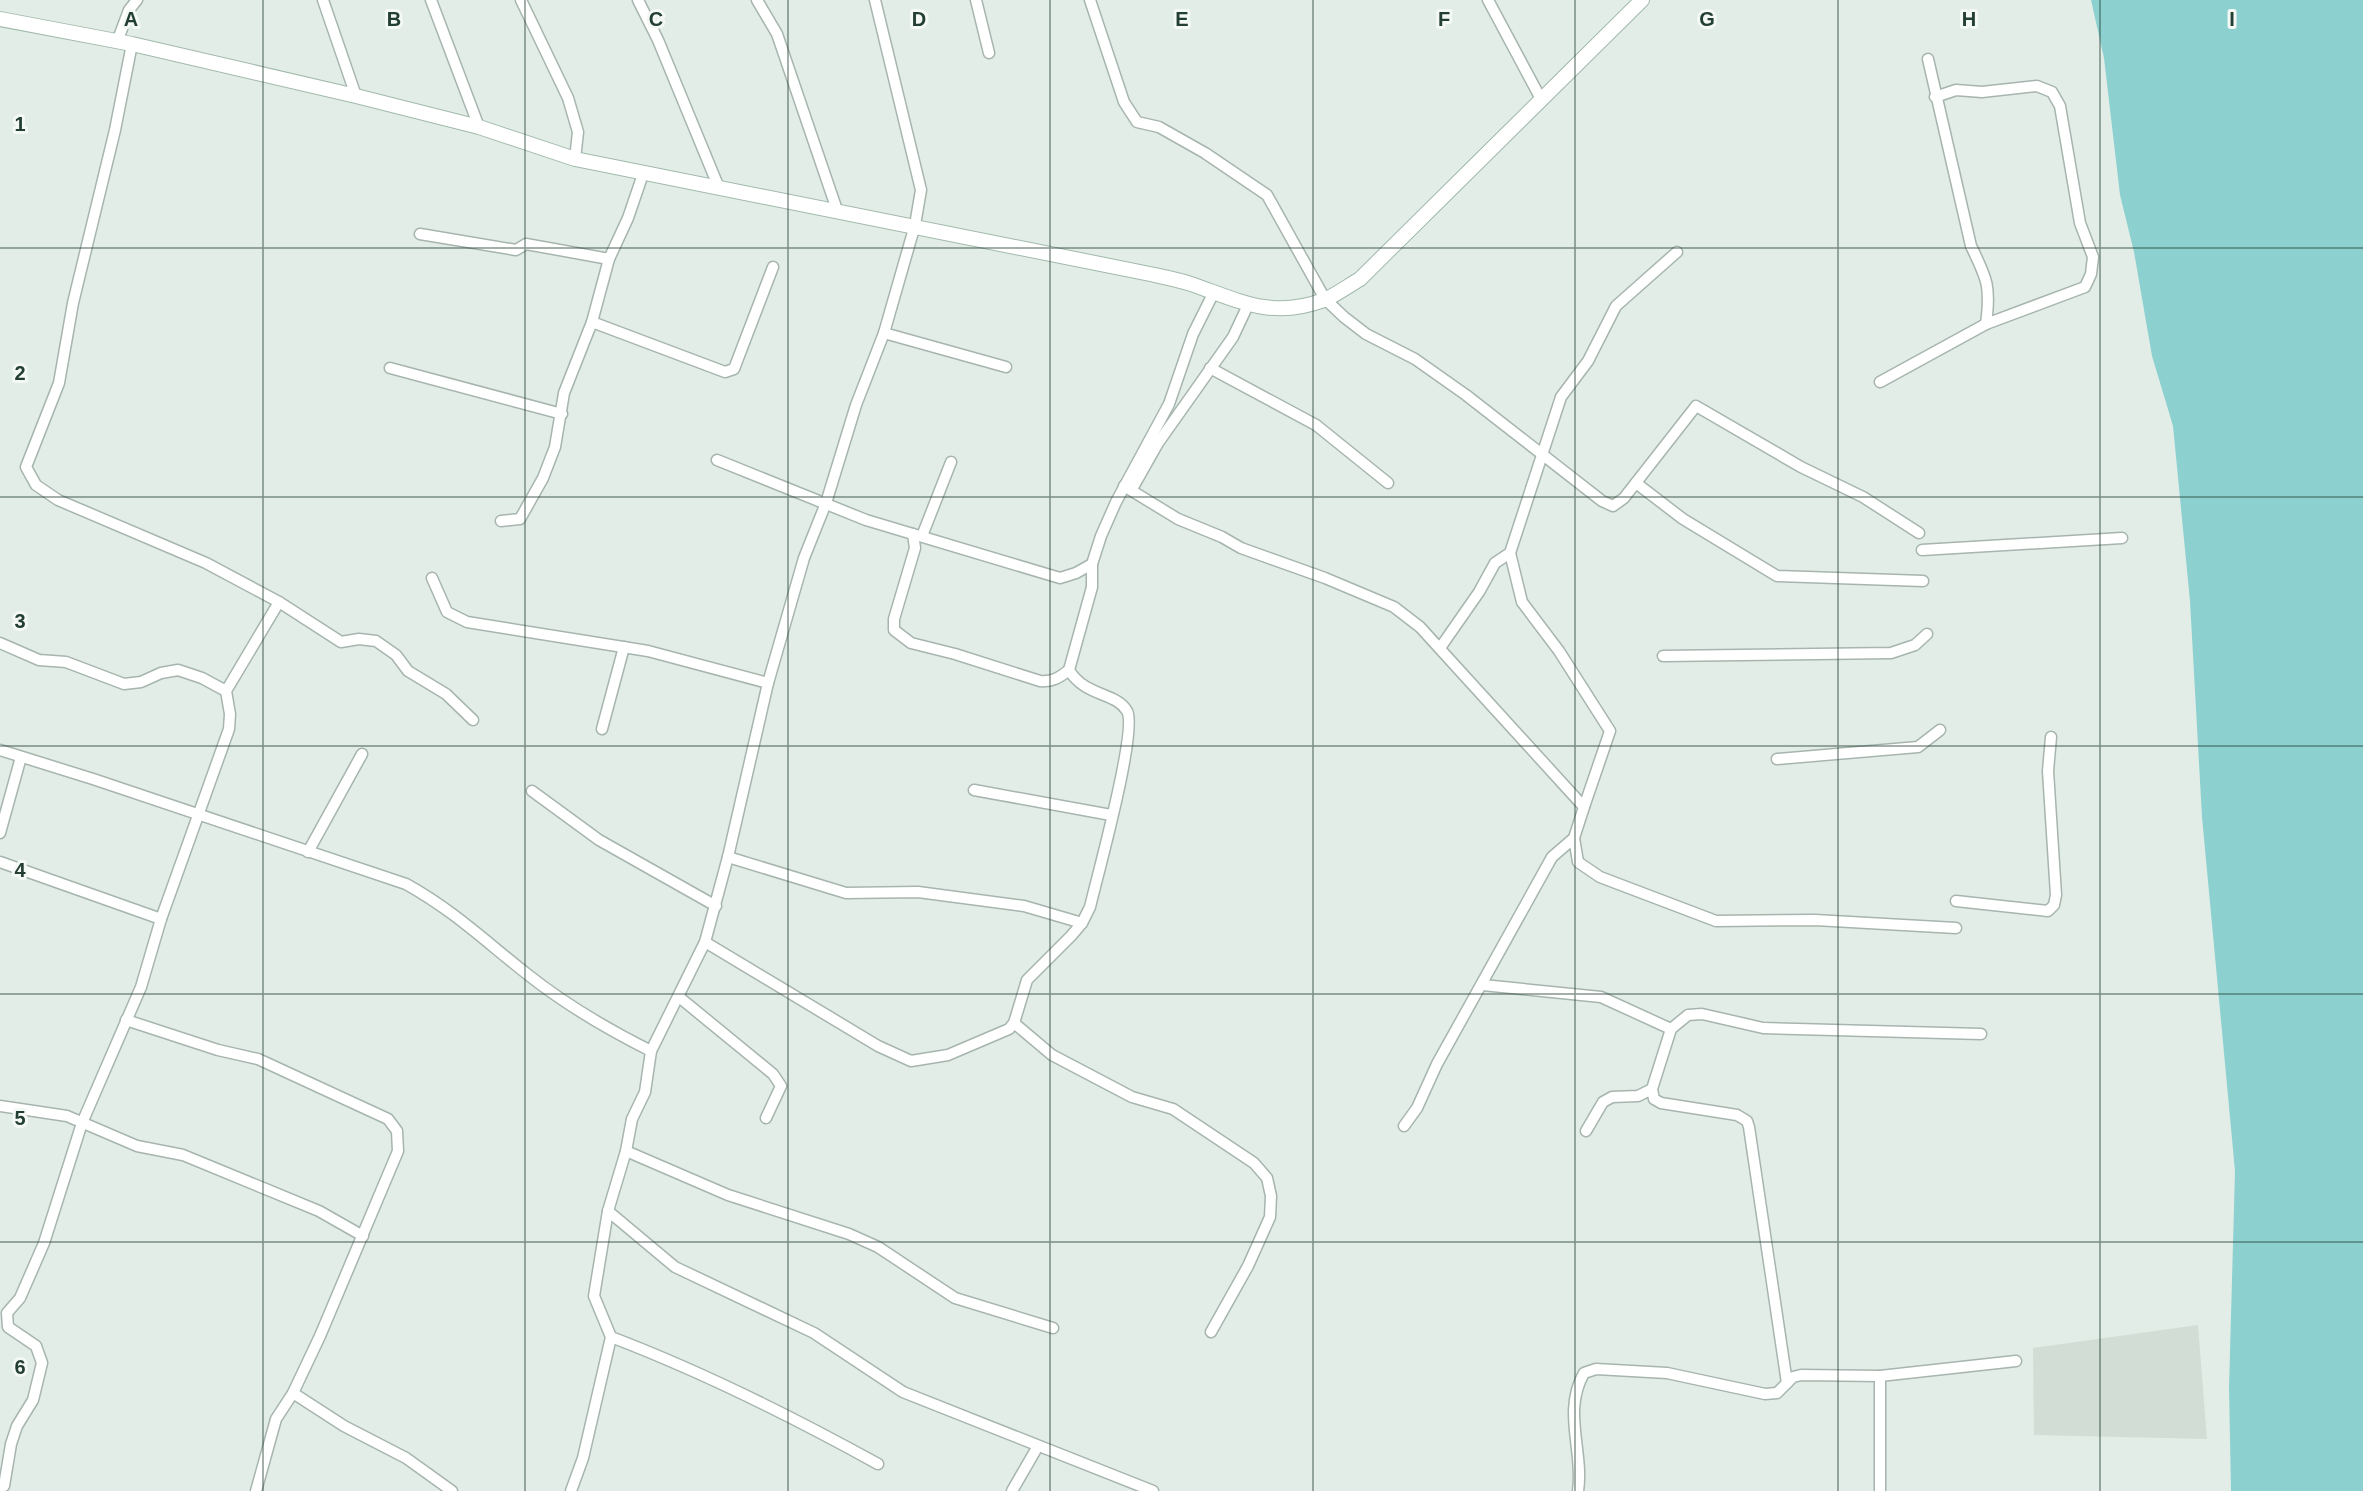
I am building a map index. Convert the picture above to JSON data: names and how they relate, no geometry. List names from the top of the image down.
{
  "grid": {
    "columns": [
      "A",
      "B",
      "C",
      "D",
      "E",
      "F",
      "G",
      "H",
      "I"
    ],
    "rows": [
      "1",
      "2",
      "3",
      "4",
      "5",
      "6"
    ]
  }
}
